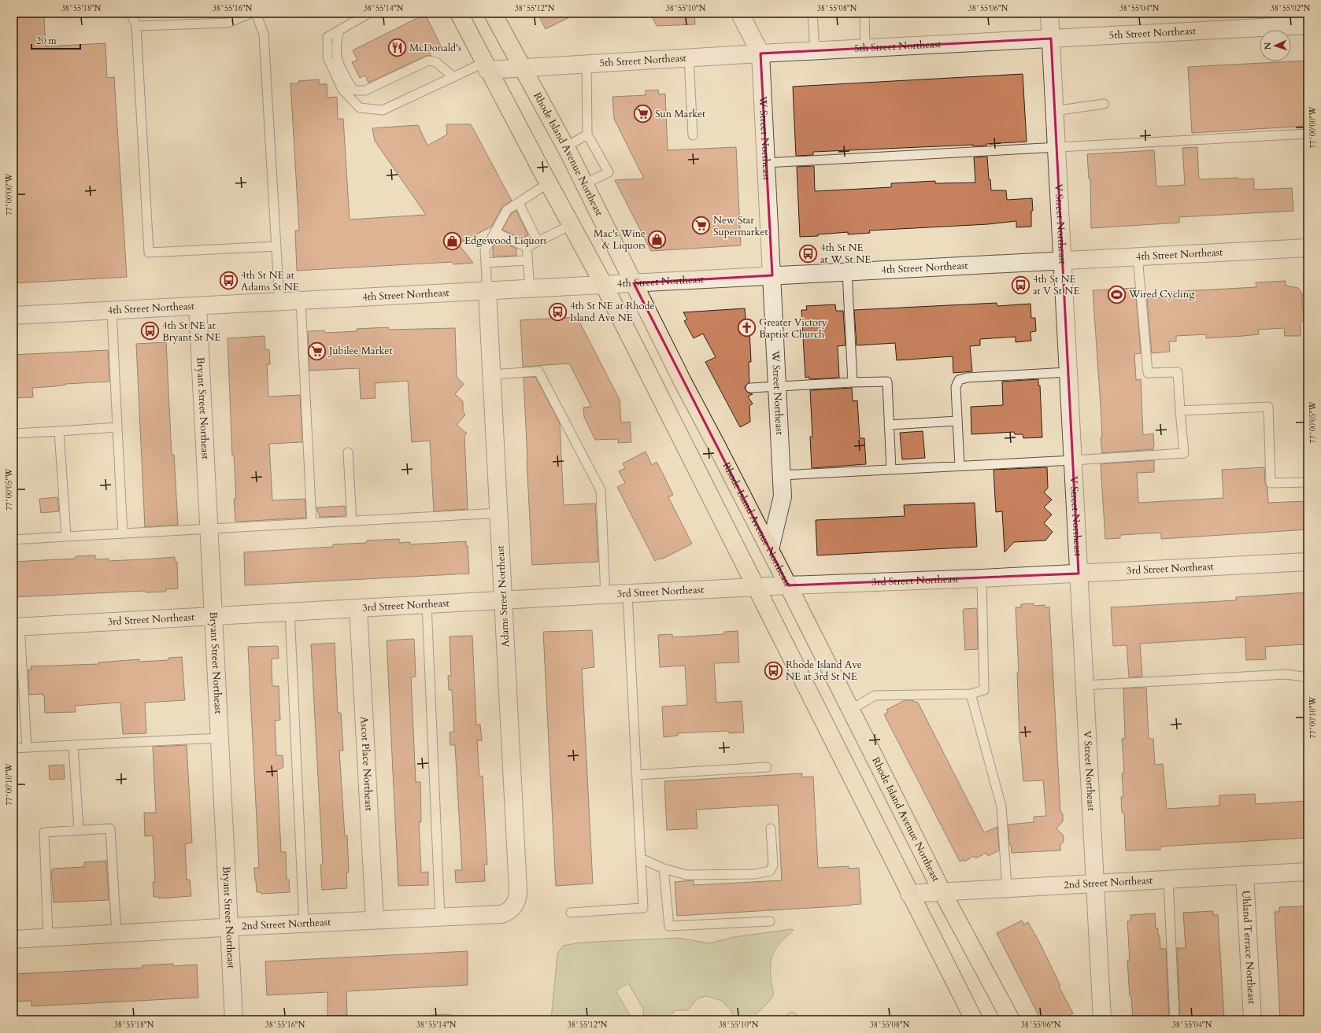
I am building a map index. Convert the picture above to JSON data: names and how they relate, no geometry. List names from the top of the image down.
{
  "streets": {
    "main road": ["Rhode Island Avenue Northeast"],
    "street": [
      "5th Street Northeast",
      "W Street Northeast",
      "V Street Northeast",
      "4th Street Northeast",
      "Bryant Street Northeast",
      "3rd Street Northeast",
      "Adams Street Northeast",
      "Ascot Place Northeast",
      "2nd Street Northeast",
      "Uhland Terrace Northeast"
    ]
  },
  "crossings": [
    ["5th Street Northeast", "W Street Northeast"],
    ["5th Street Northeast", "Rhode Island Avenue Northeast"],
    ["5th Street Northeast", "V Street Northeast"],
    ["W Street Northeast", "Rhode Island Avenue Northeast"],
    ["W Street Northeast", "4th Street Northeast"],
    ["Rhode Island Avenue Northeast", "4th Street Northeast"],
    ["Rhode Island Avenue Northeast", "3rd Street Northeast"],
    ["Rhode Island Avenue Northeast", "2nd Street Northeast"],
    ["V Street Northeast", "4th Street Northeast"],
    ["V Street Northeast", "3rd Street Northeast"],
    ["V Street Northeast", "2nd Street Northeast"],
    ["4th Street Northeast", "Bryant Street Northeast"],
    ["4th Street Northeast", "Adams Street Northeast"],
    ["Bryant Street Northeast", "3rd Street Northeast"],
    ["Bryant Street Northeast", "2nd Street Northeast"],
    ["3rd Street Northeast", "Adams Street Northeast"],
    ["3rd Street Northeast", "Ascot Place Northeast"],
    ["Adams Street Northeast", "2nd Street Northeast"],
    ["Ascot Place Northeast", "2nd Street Northeast"],
    ["2nd Street Northeast", "Uhland Terrace Northeast"]
  ],
  "places": {
    "restaurant": ["McDonald's"],
    "supermarket": ["Sun Market", "New Star Supermarket", "Jubilee Market"],
    "shop": ["Mac's Wine & Liquors", "Edgewood Liquors"],
    "bus stop": [
      "4th St NE at W St NE",
      "4th St NE at Adams St NE",
      "4th St NE at V St NE",
      "4th St NE at Rhode Island Ave NE",
      "4th St NE at Bryant St NE",
      "Rhode Island Ave NE at 3rd St NE"
    ],
    "sports": ["Wired Cycling"],
    "church": ["Greater Victory Baptist Church"]
  },
  "scale_bar": "20 m",
  "north": "left",
  "coordinates": [
    "38°55'18\"N",
    "38°55'16\"N",
    "38°55'14\"N",
    "38°55'12\"N",
    "38°55'10\"N",
    "38°55'08\"N",
    "38°55'06\"N",
    "38°55'04\"N",
    "38°55'02\"N",
    "77°00'00\"W",
    "77°00'05\"W",
    "77°00'10\"W"
  ]
}
